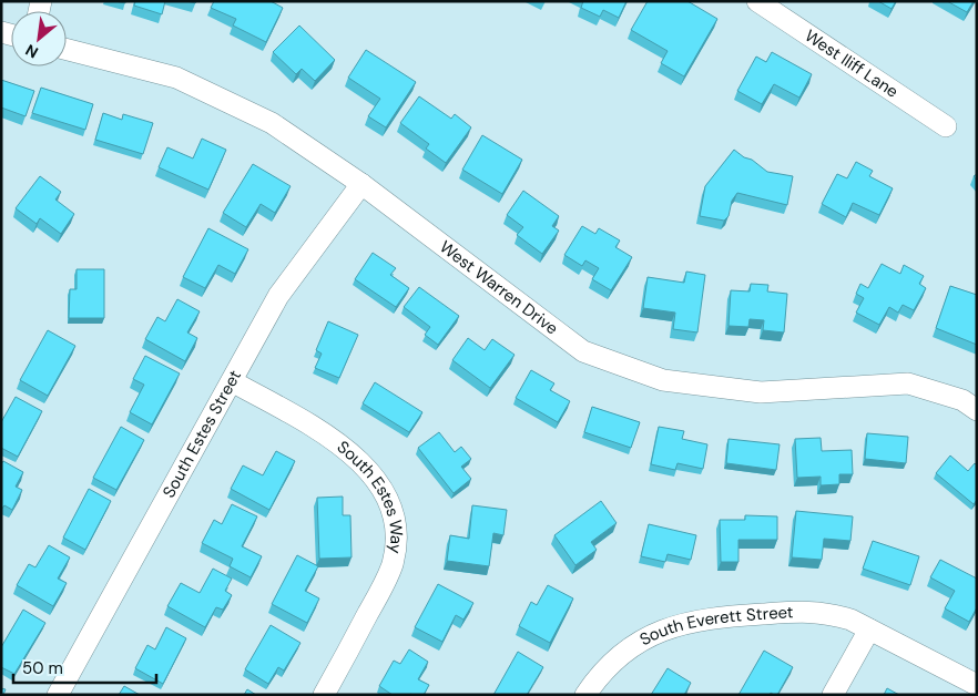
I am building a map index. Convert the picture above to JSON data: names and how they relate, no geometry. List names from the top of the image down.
{
  "streets": {
    "street": [
      "West Iliff Lane",
      "West Warren Drive",
      "South Estes Street",
      "South Estes Way",
      "South Everett Street"
    ]
  },
  "crossings": [
    ["West Warren Drive", "South Estes Street"],
    ["South Estes Street", "South Estes Way"]
  ],
  "scale_bar": "50 m",
  "north": "bottom left"
}
